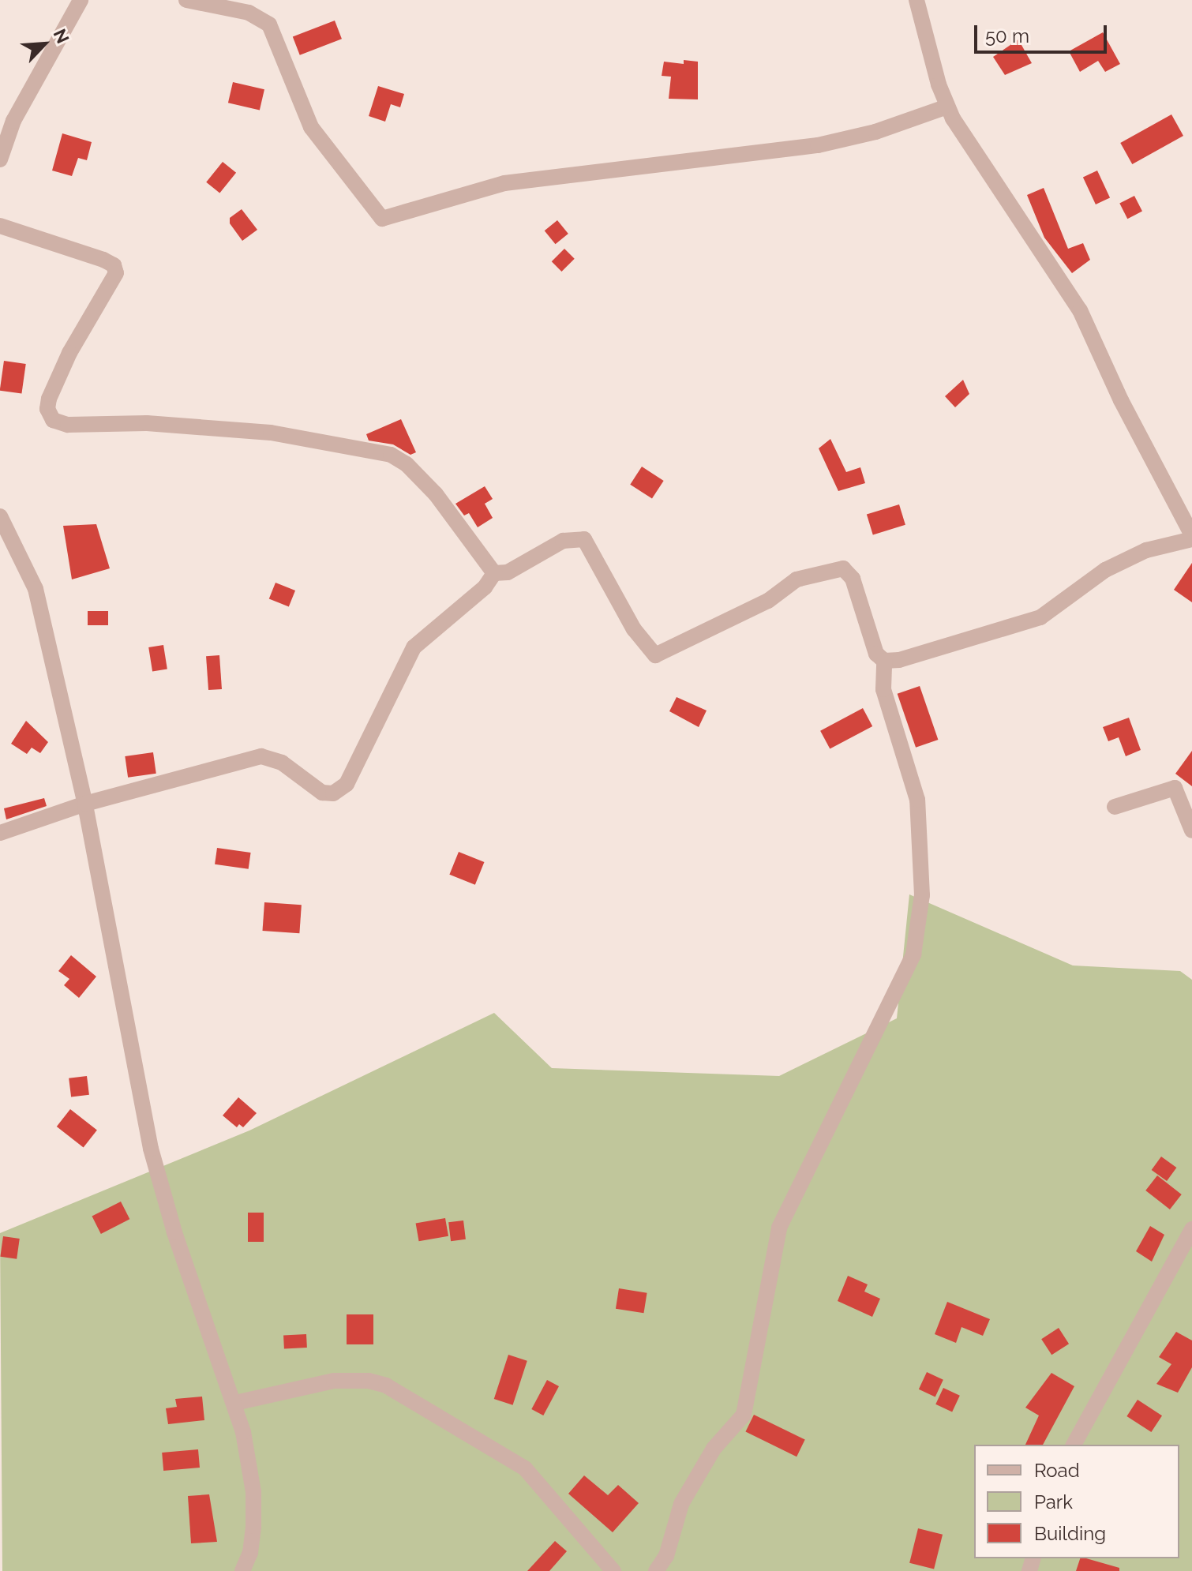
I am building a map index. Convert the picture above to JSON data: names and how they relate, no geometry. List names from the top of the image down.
{
  "legend": ["Road", "Park", "Building"],
  "scale_bar": "50 m",
  "north": "top right"
}
